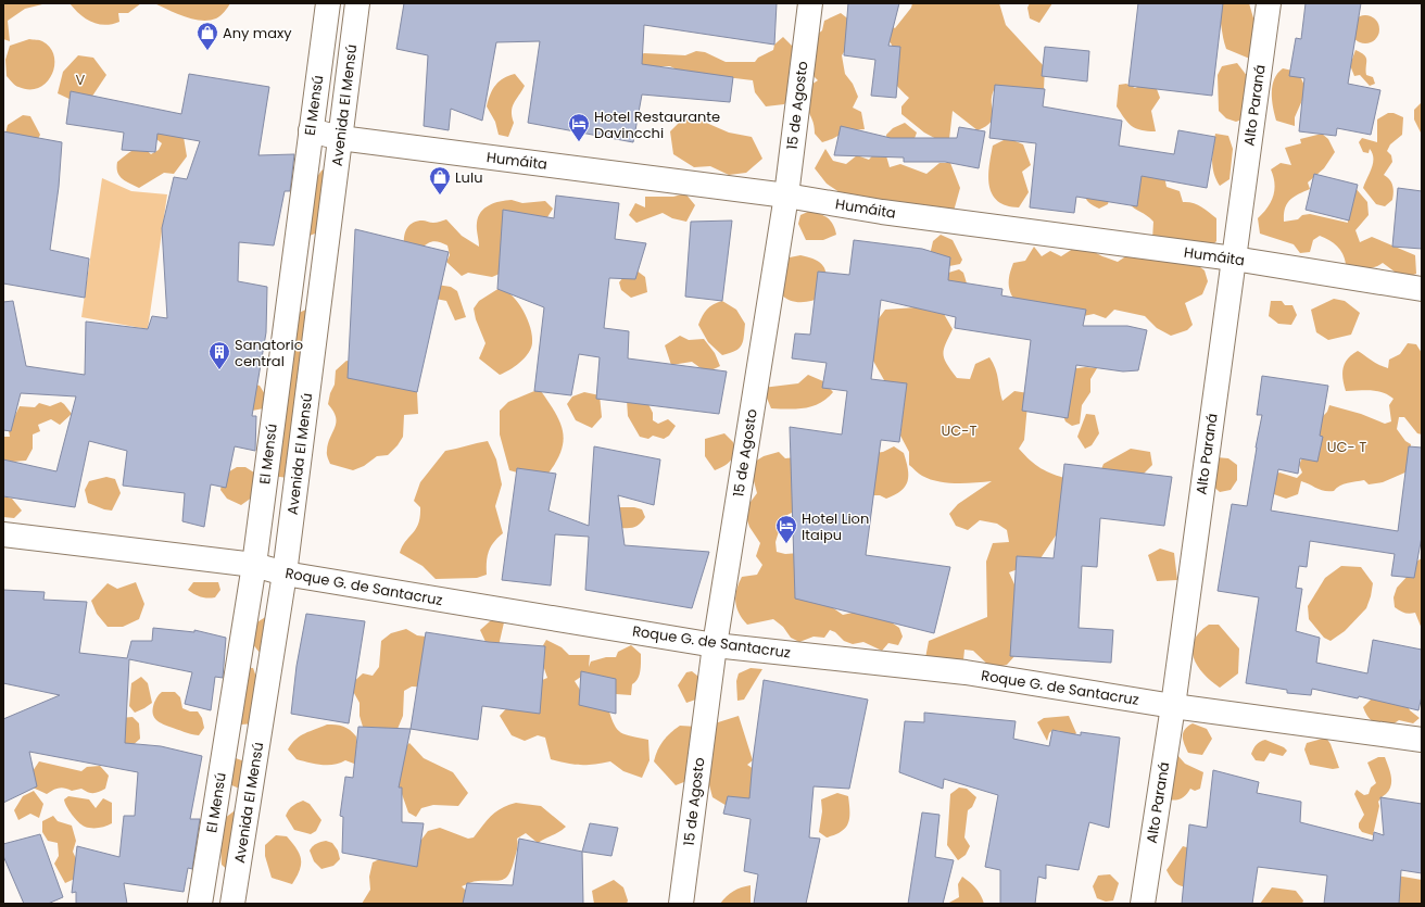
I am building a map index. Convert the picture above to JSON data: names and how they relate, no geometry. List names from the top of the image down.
{
  "streets": {
    "street": [
      "El Mensú",
      "Avenida El Mensú",
      "15 de Agosto",
      "Alto Paraná",
      "Humáita",
      "Roque G. de Santacruz"
    ]
  },
  "crossings": [
    ["El Mensú", "Humáita"],
    ["El Mensú", "Roque G. de Santacruz"],
    ["Avenida El Mensú", "Humáita"],
    ["Avenida El Mensú", "Roque G. de Santacruz"],
    ["15 de Agosto", "Humáita"],
    ["15 de Agosto", "Roque G. de Santacruz"],
    ["Alto Paraná", "Humáita"],
    ["Alto Paraná", "Roque G. de Santacruz"]
  ],
  "parks": ["V", "UC-T", "UC- T"],
  "places": {
    "shop": ["Any maxy", "Lulu"],
    "hotel": ["Hotel Restaurante Davincchi", "Hotel Lion Itaipu"],
    "building": ["Sanatorio central"]
  }
}
